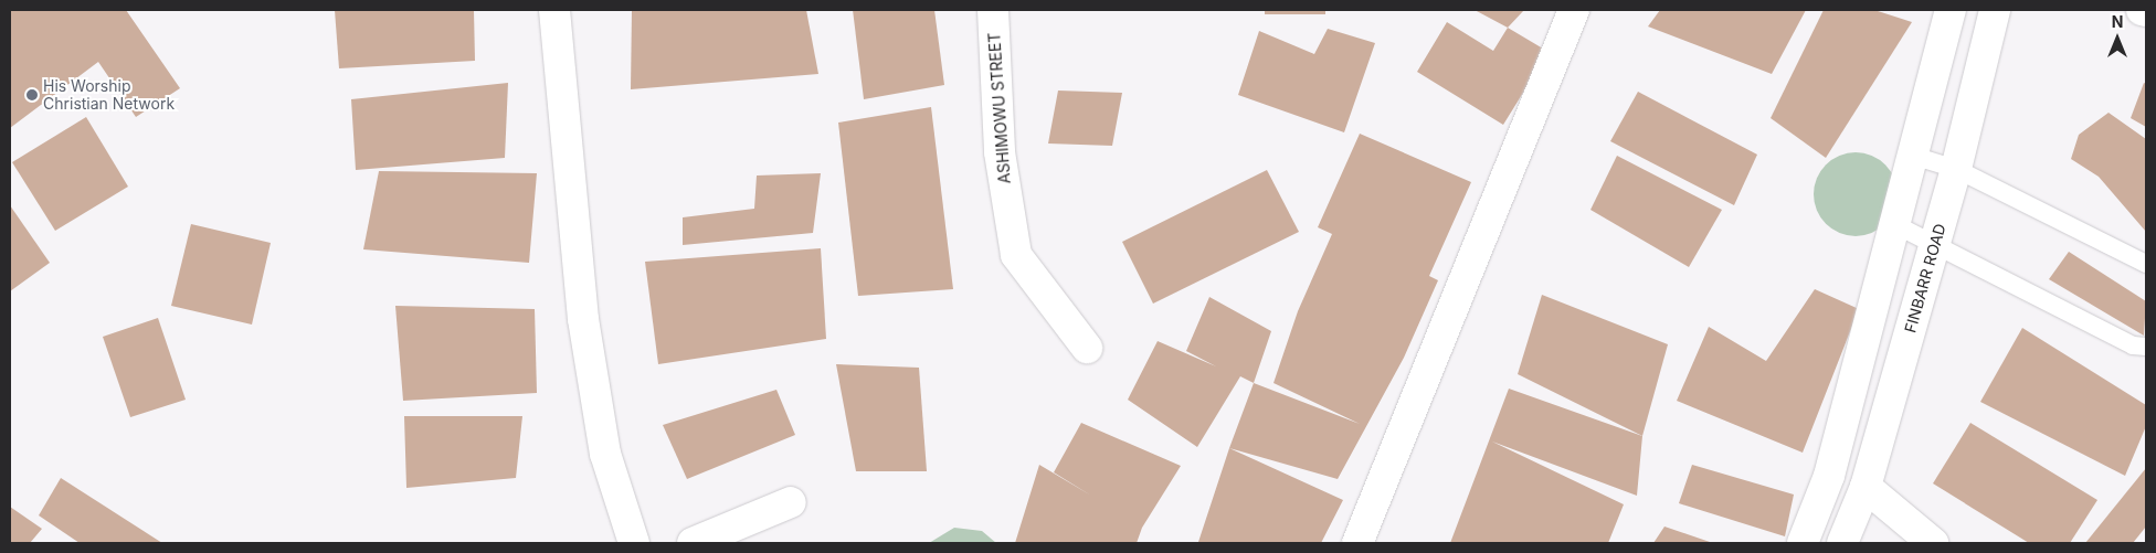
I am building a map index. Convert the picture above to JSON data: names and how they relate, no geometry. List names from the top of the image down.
{
  "streets": {
    "street": ["ASHIMOWU STREET", "FINBARR ROAD"]
  },
  "places": ["His Worship Christian Network"],
  "north": "top"
}
